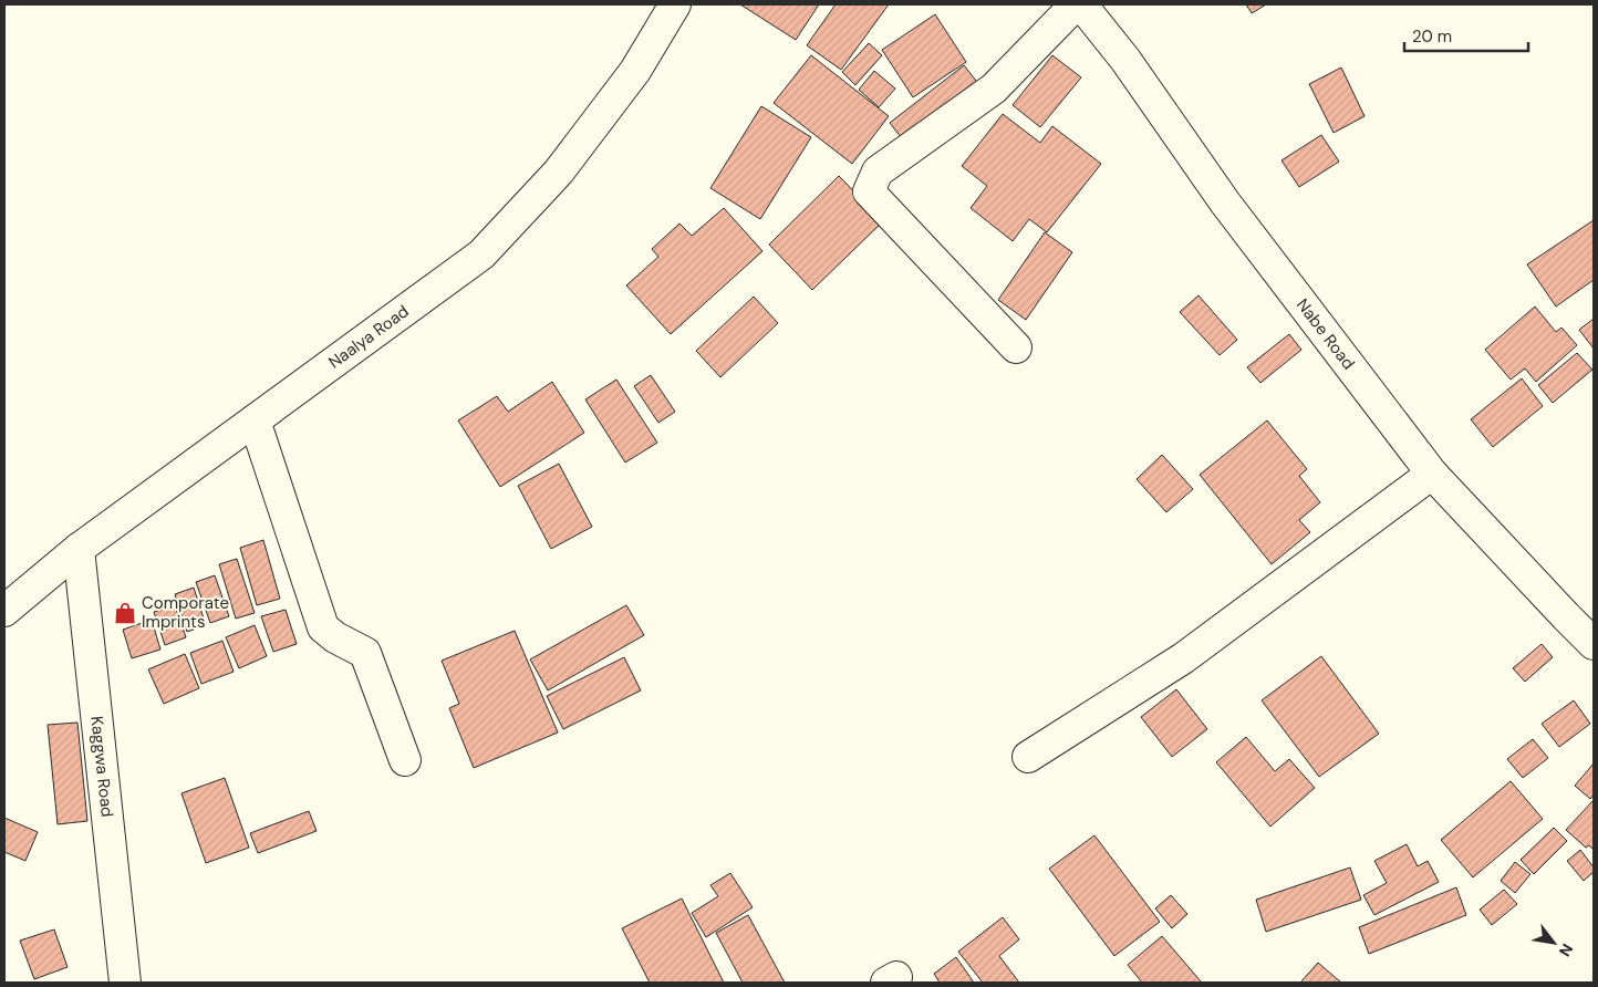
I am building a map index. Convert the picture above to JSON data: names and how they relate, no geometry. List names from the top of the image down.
{
  "streets": {
    "street": ["Nabe Road", "Naalya Road", "Kaggwa Road"]
  },
  "crossings": [
    ["Naalya Road", "Kaggwa Road"]
  ],
  "places": {
    "shop": ["Comporate Imprints"]
  },
  "scale_bar": "20 m",
  "north": "bottom right"
}
